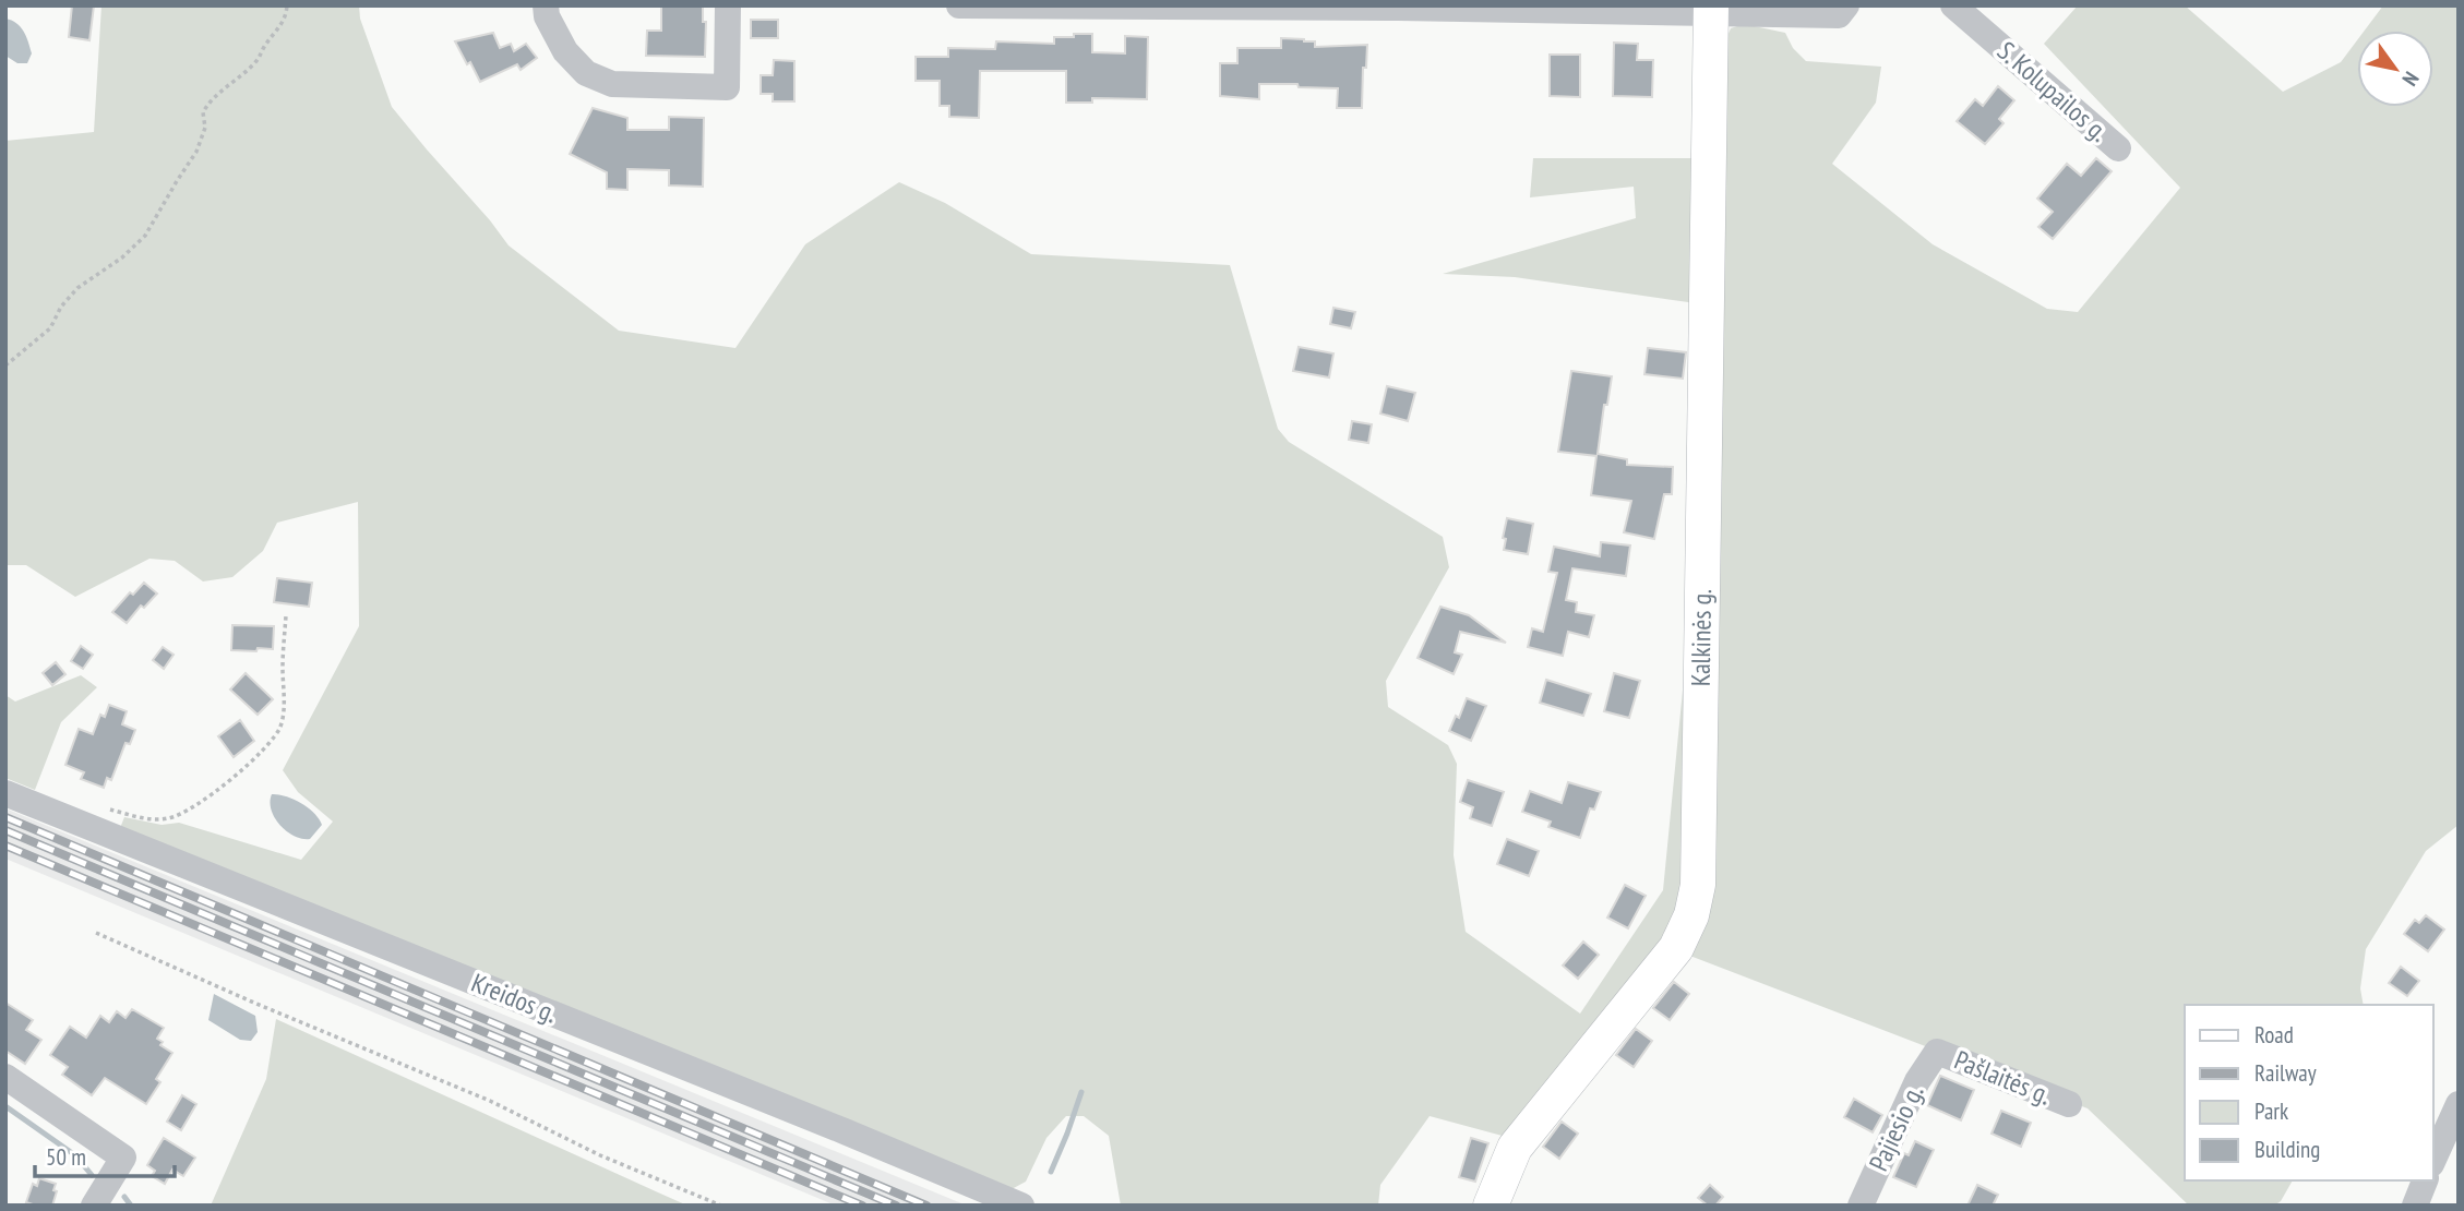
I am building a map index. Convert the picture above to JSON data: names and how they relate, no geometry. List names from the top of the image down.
{
  "streets": {
    "main road": ["Kalkinės g."],
    "street": [
      "S. Kolupailos g.",
      "Kreidos g.",
      "Pašlaitės g.",
      "Pajiesio g."
    ]
  },
  "crossings": [
    ["Pašlaitės g.", "Pajiesio g."]
  ],
  "legend": [
    "Road",
    "Railway",
    "Park",
    "Building"
  ],
  "scale_bar": "50 m",
  "north": "bottom right"
}
